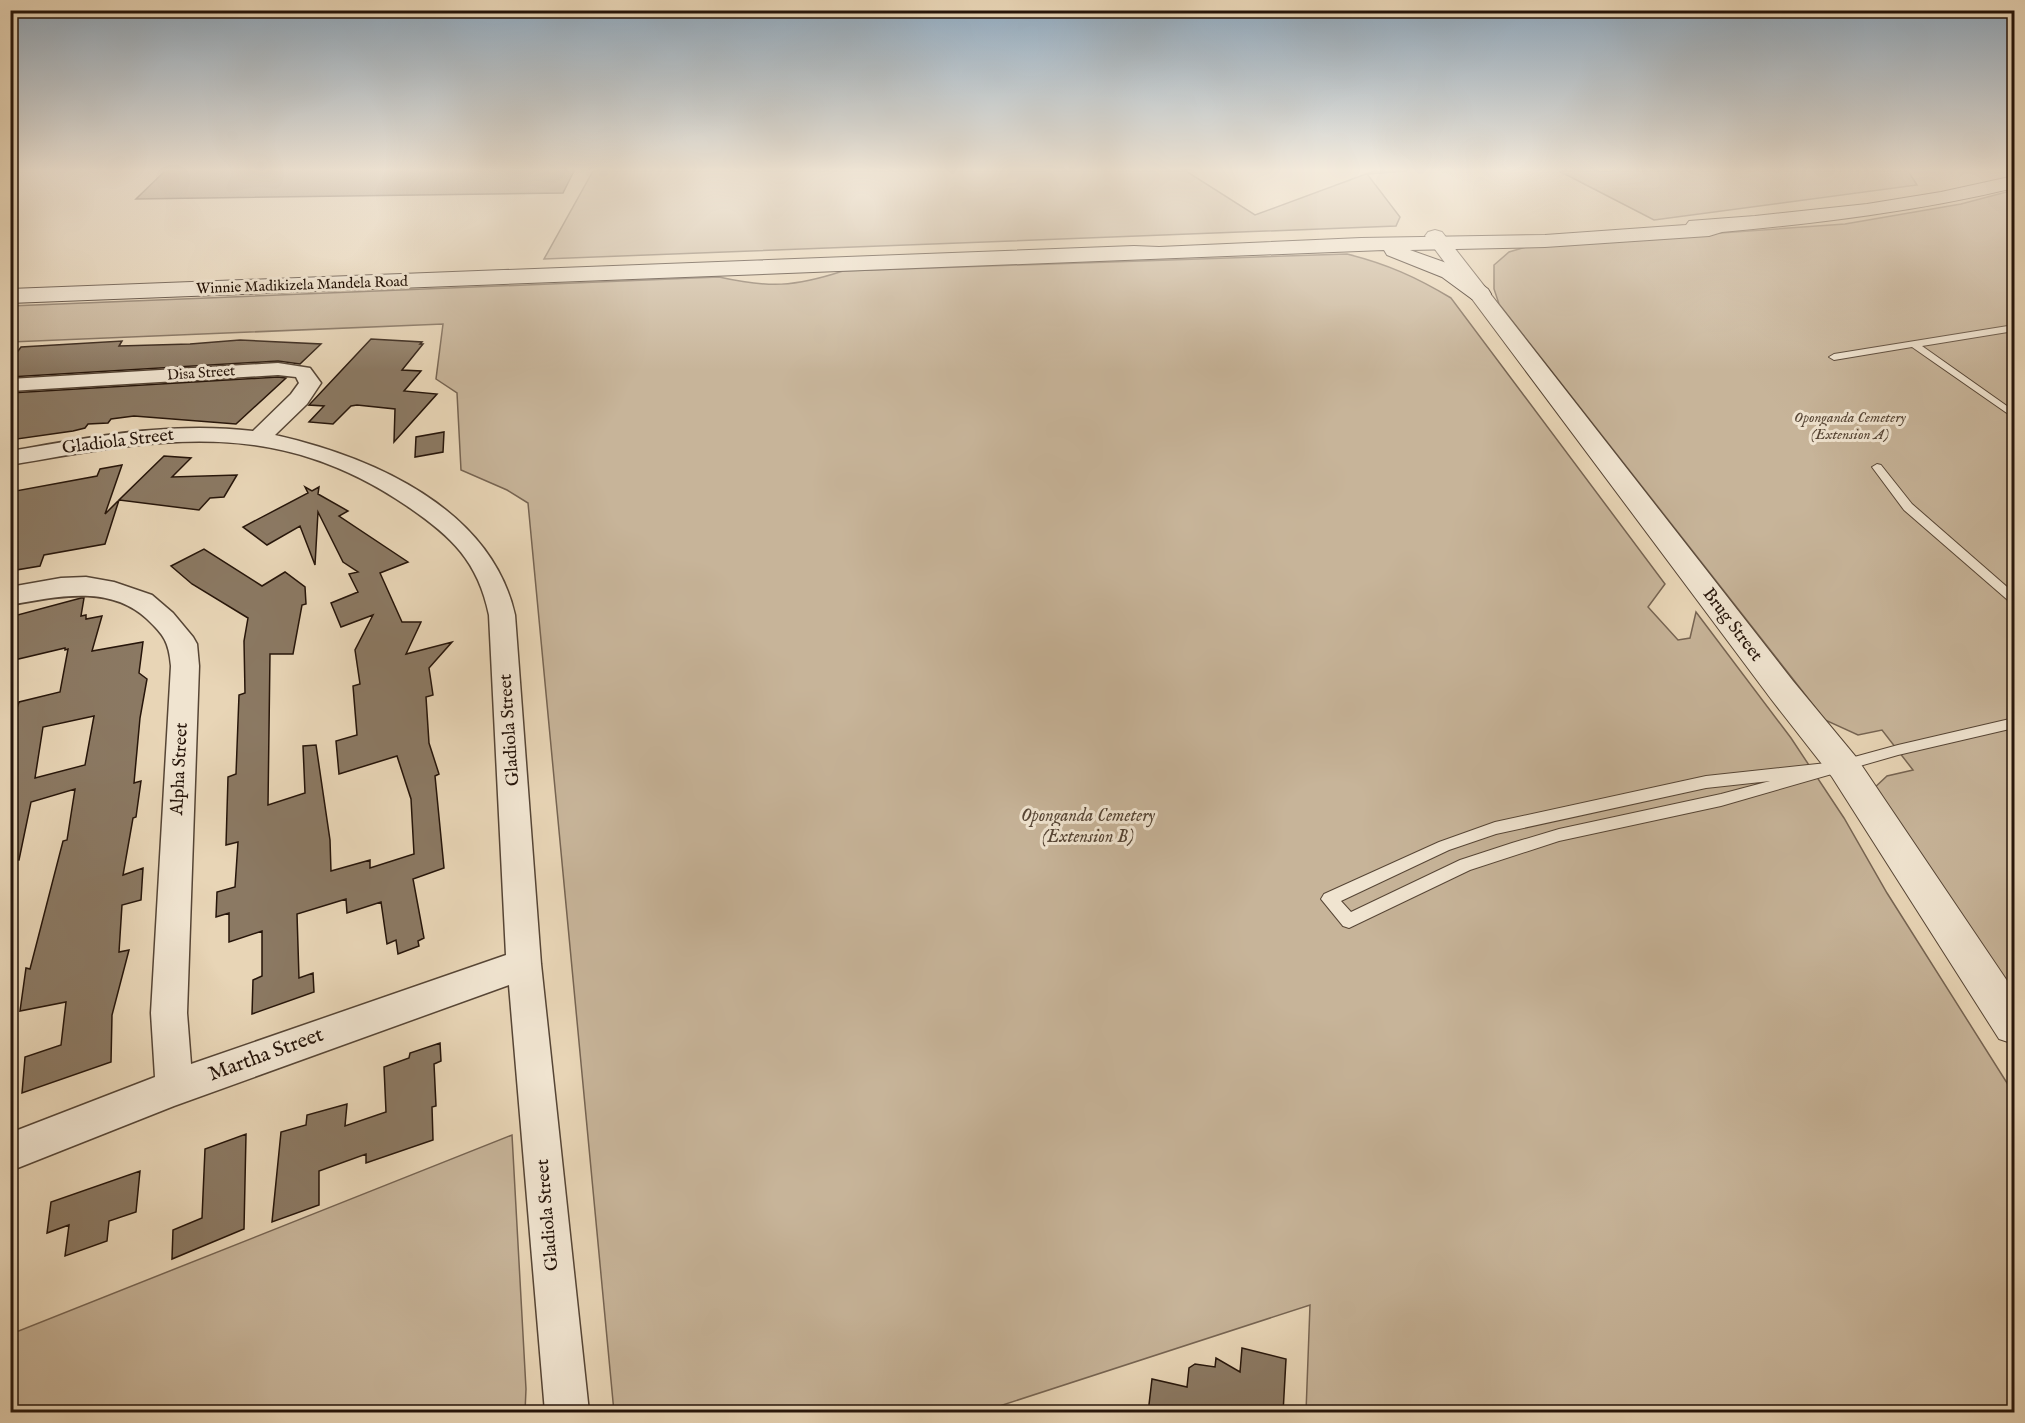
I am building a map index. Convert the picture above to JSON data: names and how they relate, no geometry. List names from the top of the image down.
{
  "streets": {
    "main road": ["Winnie Madikizela Mandela Road", "Brug Street"],
    "street": [
      "Disa Street",
      "Gladiola Street",
      "Alpha Street",
      "Martha Street"
    ]
  },
  "crossings": [
    ["Winnie Madikizela Mandela Road", "Brug Street"],
    ["Disa Street", "Gladiola Street"],
    ["Gladiola Street", "Martha Street"],
    ["Alpha Street", "Martha Street"]
  ],
  "parks": ["Oponganda Cemetery (Extension A)", "Oponganda Cemetery (Extension B)"]
}
